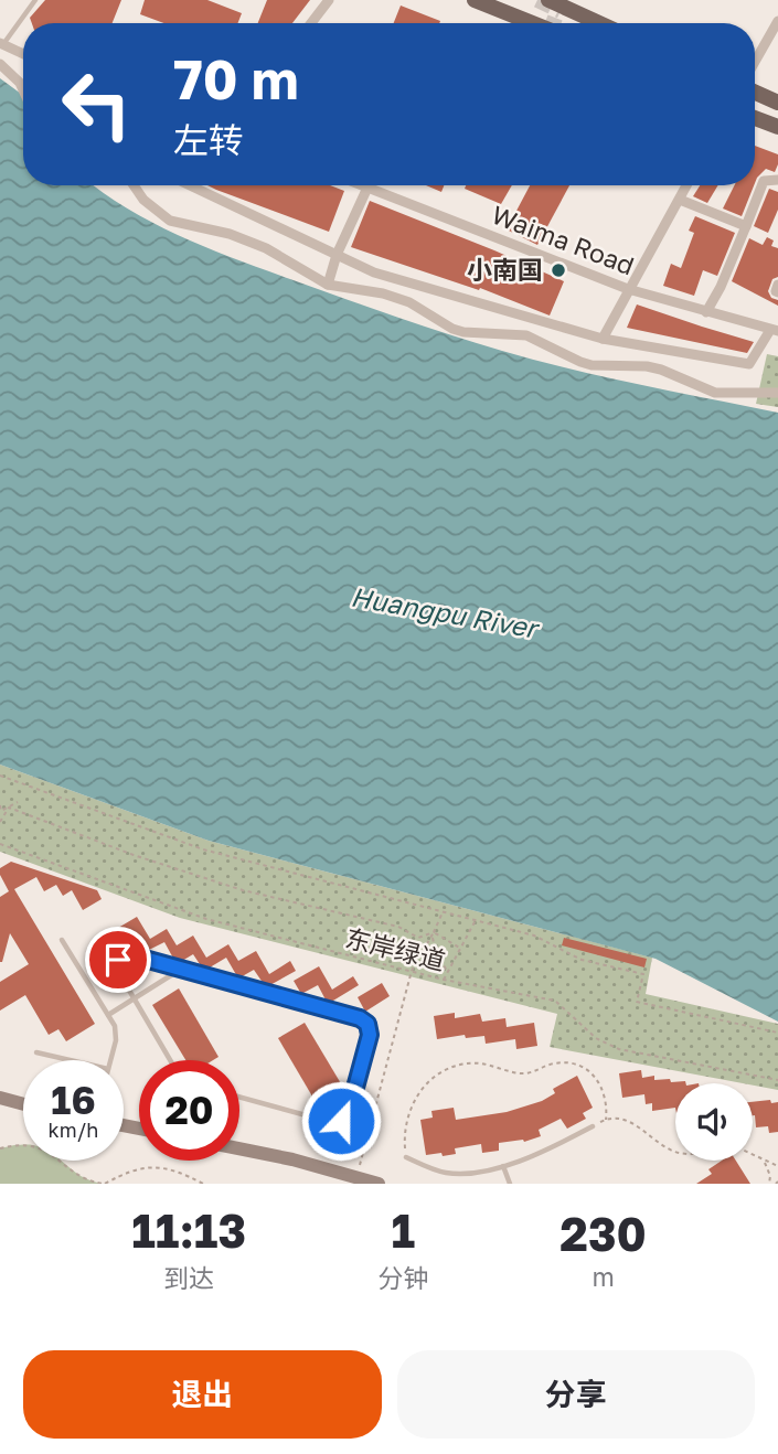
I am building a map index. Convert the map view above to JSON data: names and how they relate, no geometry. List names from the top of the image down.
{
  "streets": {
    "street": ["Waima Road"],
    "path": ["东岸绿道"]
  },
  "water": ["Huangpu River"],
  "places": ["小南国"],
  "page": {
    "turn": ["70 m", "左转"],
    "speed": "16 km/h",
    "limit": "20",
    "eta": [
      "11:13",
      "到达",
      "1",
      "分钟",
      "230",
      "m"
    ],
    "buttons": ["退出", "分享"]
  }
}
